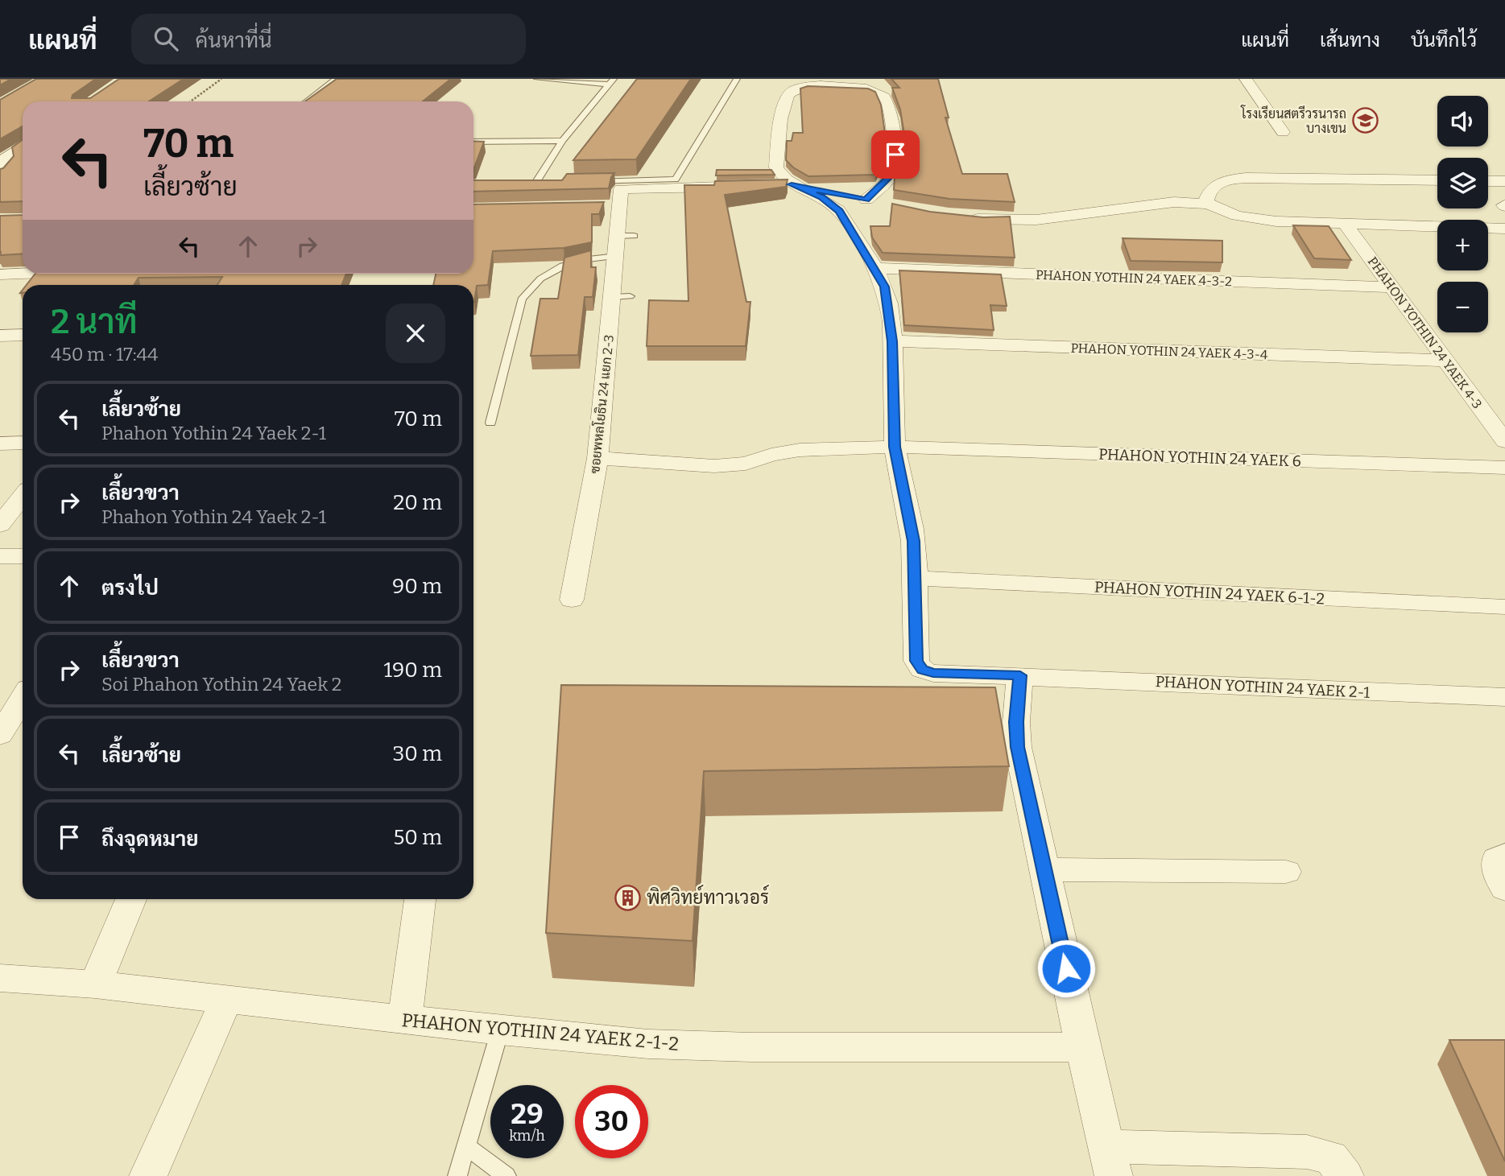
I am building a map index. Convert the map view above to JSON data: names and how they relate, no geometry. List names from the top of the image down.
{
  "streets": {
    "street": [
      "PHAHON YOTHIN 24 YAEK 4-3-2",
      "PHAHON YOTHIN 24 YAEK 4-3",
      "PHAHON YOTHIN 24 YAEK 4-3-4",
      "ซอยพหลโยธิน 24 แยก 2-3",
      "PHAHON YOTHIN 24 YAEK 6",
      "PHAHON YOTHIN 24 YAEK 6-1-2",
      "PHAHON YOTHIN 24 YAEK 2-1",
      "PHAHON YOTHIN 24 YAEK 2-1-2"
    ]
  },
  "crossings": [
    ["PHAHON YOTHIN 24 YAEK 4-3-2", "PHAHON YOTHIN 24 YAEK 4-3"],
    ["PHAHON YOTHIN 24 YAEK 4-3-2", "PHAHON YOTHIN 24 YAEK 2-1"],
    ["PHAHON YOTHIN 24 YAEK 4-3", "PHAHON YOTHIN 24 YAEK 4-3-4"],
    ["PHAHON YOTHIN 24 YAEK 4-3-4", "PHAHON YOTHIN 24 YAEK 2-1"],
    ["ซอยพหลโยธิน 24 แยก 2-3", "PHAHON YOTHIN 24 YAEK 6"],
    ["PHAHON YOTHIN 24 YAEK 6", "PHAHON YOTHIN 24 YAEK 2-1"],
    ["PHAHON YOTHIN 24 YAEK 6-1-2", "PHAHON YOTHIN 24 YAEK 2-1"]
  ],
  "places": {
    "school or university": ["โรงเรียนสตรีวรนารถ บางเขน"],
    "building": ["พิศวิทย์ทาวเวอร์"]
  },
  "page": {
    "header": "แผนที่",
    "search": "ค้นหาที่นี่",
    "nav": ["แผนที่", "เส้นทาง", "บันทึกไว้"],
    "map_buttons": ["+", "−"],
    "turn": ["70 m", "เลี้ยวซ้าย"],
    "heading": ["2 นาที", "450 m · 17:44"],
    "list": [
      {
        "name": "เลี้ยวซ้าย",
        "note": "Phahon Yothin 24 Yaek 2-1",
        "value": "70 m"
      },
      {
        "name": "เลี้ยวขวา",
        "note": "Phahon Yothin 24 Yaek 2-1",
        "value": "20 m"
      },
      {
        "name": "ตรงไป",
        "value": "90 m"
      },
      {
        "name": "เลี้ยวขวา",
        "note": "Soi Phahon Yothin 24 Yaek 2",
        "value": "190 m"
      },
      {
        "name": "เลี้ยวซ้าย",
        "value": "30 m"
      },
      {
        "name": "ถึงจุดหมาย",
        "value": "50 m"
      }
    ],
    "speed": "29 km/h",
    "limit": "30"
  }
}
